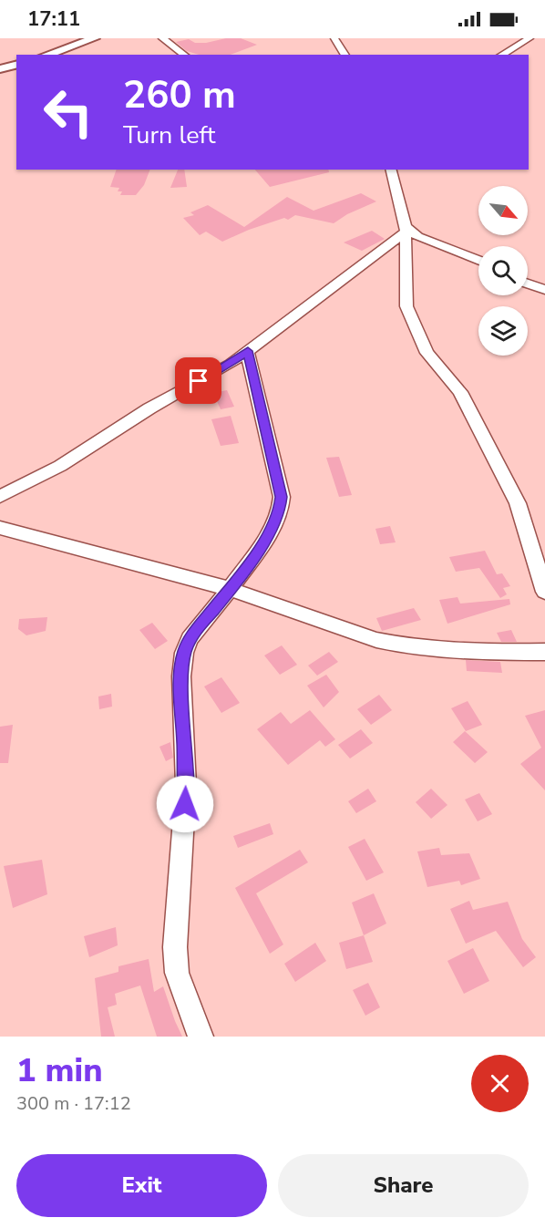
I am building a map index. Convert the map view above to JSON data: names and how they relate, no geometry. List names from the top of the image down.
{
  "north": "bottom right",
  "page": {
    "status": "17:11",
    "turn": ["260 m", "Turn left"],
    "heading": ["1 min", "300 m · 17:12"],
    "buttons": ["Exit", "Share"]
  }
}
